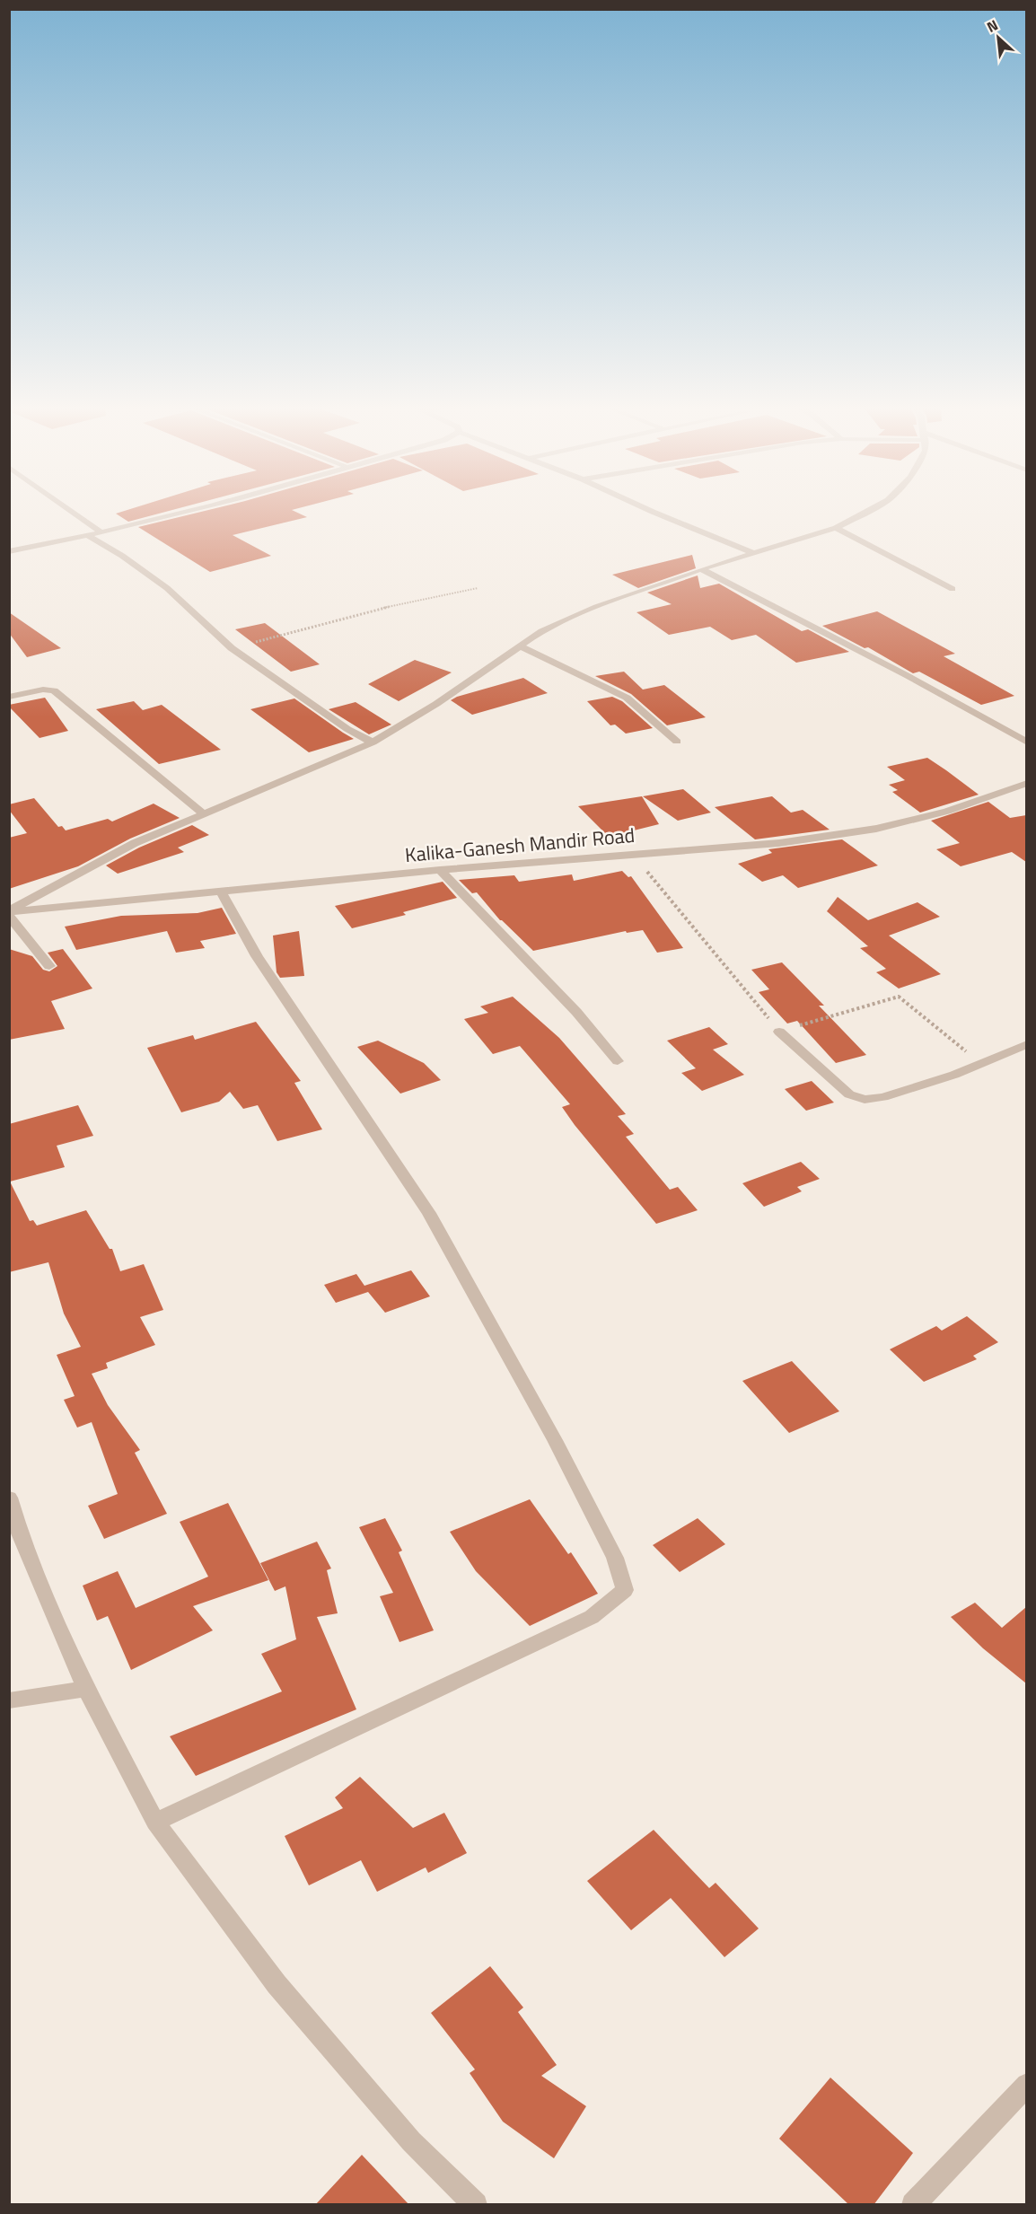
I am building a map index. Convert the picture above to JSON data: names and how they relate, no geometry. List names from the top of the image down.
{
  "streets": {
    "street": ["Kalika-Ganesh Mandir Road"]
  },
  "north": "top left"
}
